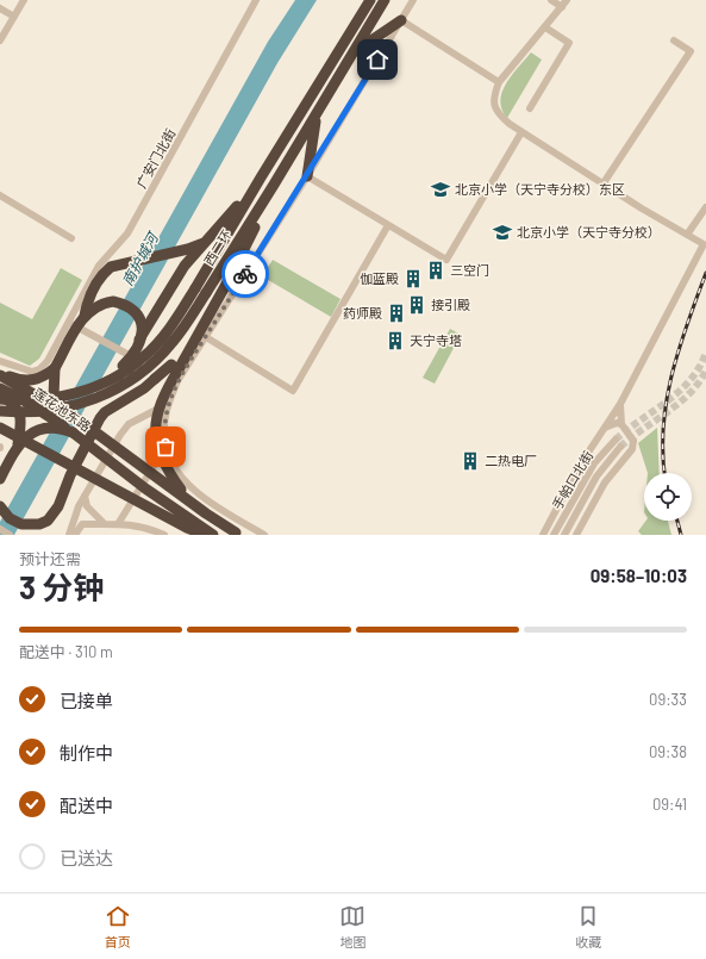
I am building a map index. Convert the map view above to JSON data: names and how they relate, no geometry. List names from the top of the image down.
{
  "streets": {
    "highway": ["西二环", "莲花池东路"],
    "street": ["广安门北街", "手帕口北街"]
  },
  "water": ["南护城河"],
  "places": {
    "school or university": ["北京小学（天宁寺分校）东区", "北京小学（天宁寺分校）"],
    "building": [
      "三空门",
      "伽蓝殿",
      "接引殿",
      "药师殿",
      "天宁寺塔",
      "二热电厂"
    ]
  },
  "page": {
    "heading": ["3 分钟", "预计还需", "09:58–10:03"],
    "bar": "配送中 · 310 m",
    "list": [
      ["已接单", "09:33"],
      ["制作中", "09:38"],
      ["配送中", "09:41"],
      "已送达"
    ],
    "tabs": ["首页", "地图", "收藏"]
  }
}
